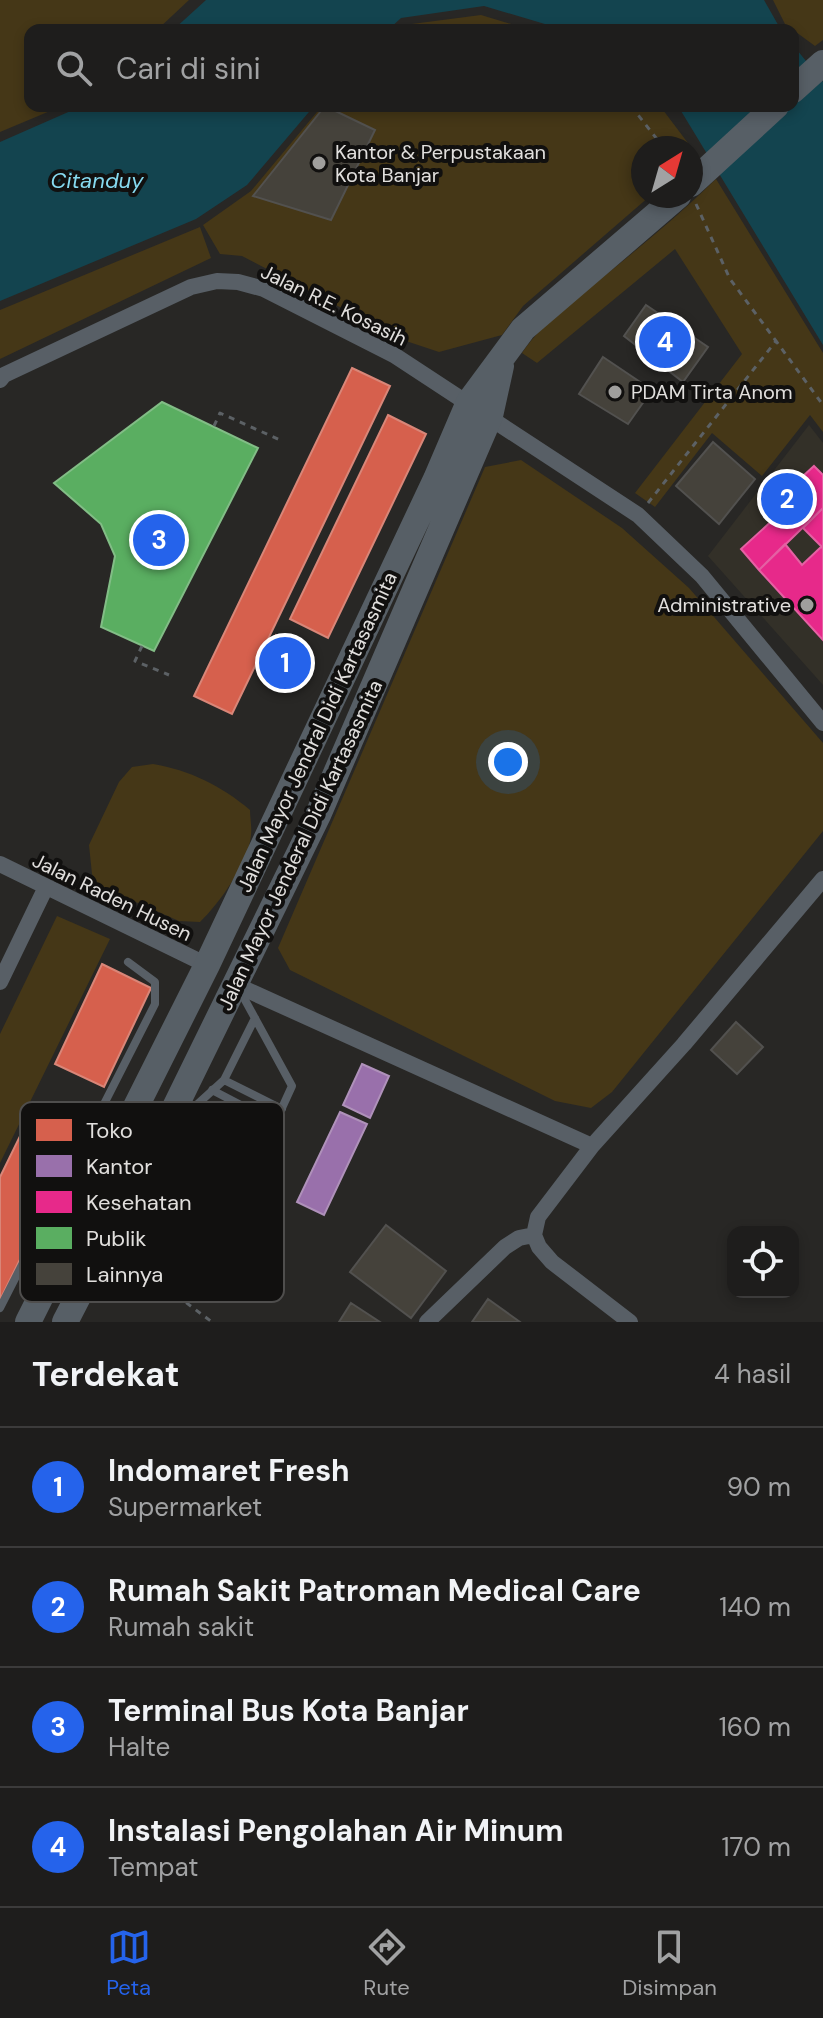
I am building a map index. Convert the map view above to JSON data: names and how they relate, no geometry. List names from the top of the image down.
{
  "streets": {
    "main road": ["Jalan Mayor Jendral Didi Kartasasmita", "Jalan Mayor Jenderal Didi Kartasasmita"],
    "street": ["Jalan R.E. Kosasih", "Jalan Raden Husen"]
  },
  "crossings": [
    ["Jalan R.E. Kosasih", "Jalan Mayor Jendral Didi Kartasasmita"],
    ["Jalan R.E. Kosasih", "Jalan Mayor Jenderal Didi Kartasasmita"],
    ["Jalan Mayor Jendral Didi Kartasasmita", "Jalan Mayor Jenderal Didi Kartasasmita"],
    ["Jalan Mayor Jendral Didi Kartasasmita", "Jalan Raden Husen"]
  ],
  "water": ["Citanduy"],
  "places": ["Kantor & Perpustakaan Kota Banjar", "PDAM Tirta Anom", "Administrative"],
  "legend": [
    "Toko",
    "Kantor",
    "Kesehatan",
    "Publik",
    "Lainnya"
  ],
  "north": "top right",
  "page": {
    "search": "Cari di sini",
    "pins": [
      "4",
      "2",
      "3",
      "1"
    ],
    "heading": ["Terdekat", "4 hasil"],
    "list": [
      {
        "mark": "1",
        "name": "Indomaret Fresh",
        "note": "Supermarket",
        "value": "90 m"
      },
      {
        "mark": "2",
        "name": "Rumah Sakit Patroman Medical Care",
        "note": "Rumah sakit",
        "value": "140 m"
      },
      {
        "mark": "3",
        "name": "Terminal Bus Kota Banjar",
        "note": "Halte",
        "value": "160 m"
      },
      {
        "mark": "4",
        "name": "Instalasi Pengolahan Air Minum",
        "note": "Tempat",
        "value": "170 m"
      }
    ],
    "nav": ["Peta", "Rute", "Disimpan"]
  }
}
